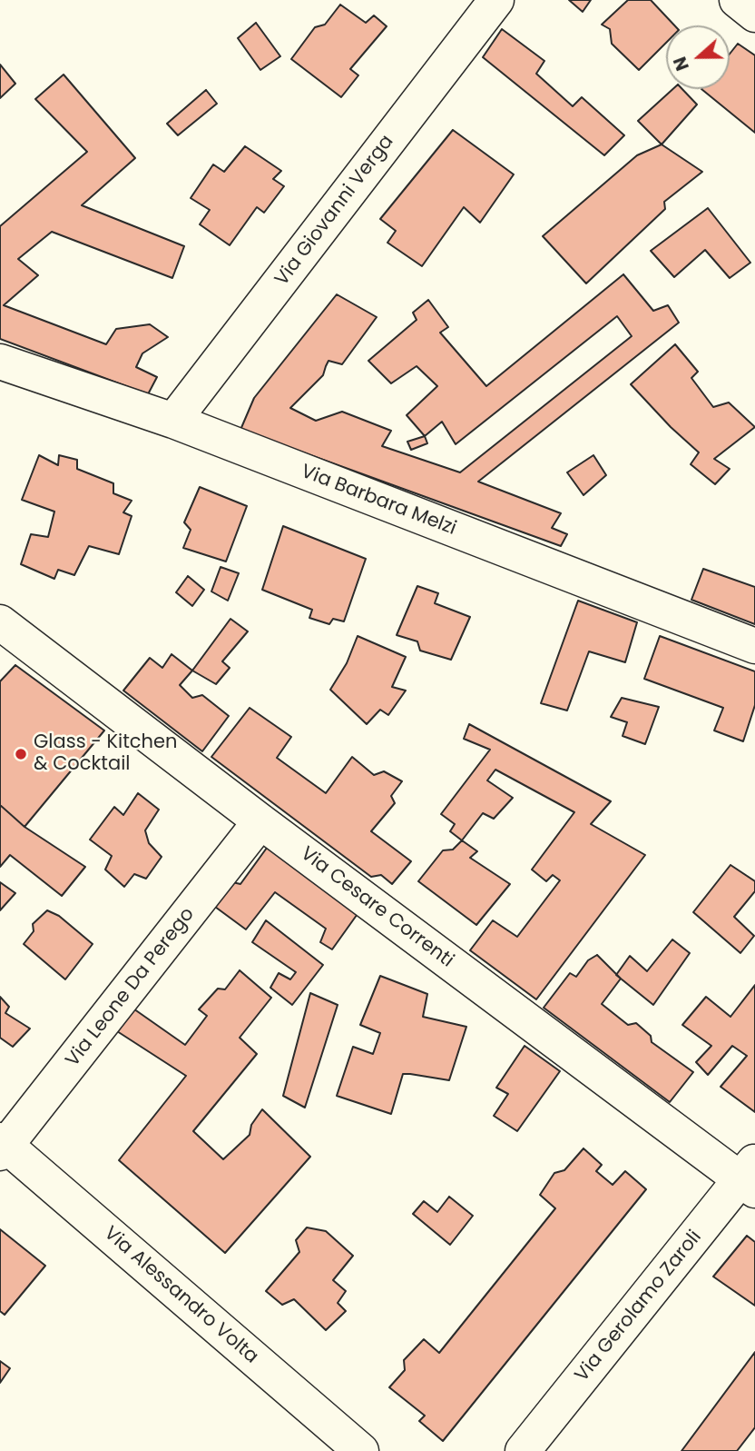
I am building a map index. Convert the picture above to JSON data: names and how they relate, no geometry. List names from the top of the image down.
{
  "streets": {
    "street": [
      "Via Giovanni Verga",
      "Via Barbara Melzi",
      "Via Cesare Correnti",
      "Via Leone Da Perego",
      "Via Alessandro Volta",
      "Via Gerolamo Zaroli"
    ]
  },
  "crossings": [
    ["Via Giovanni Verga", "Via Barbara Melzi"],
    ["Via Cesare Correnti", "Via Leone Da Perego"],
    ["Via Cesare Correnti", "Via Gerolamo Zaroli"],
    ["Via Leone Da Perego", "Via Alessandro Volta"]
  ],
  "places": ["Glass - Kitchen & Cocktail"],
  "north": "left"
}
